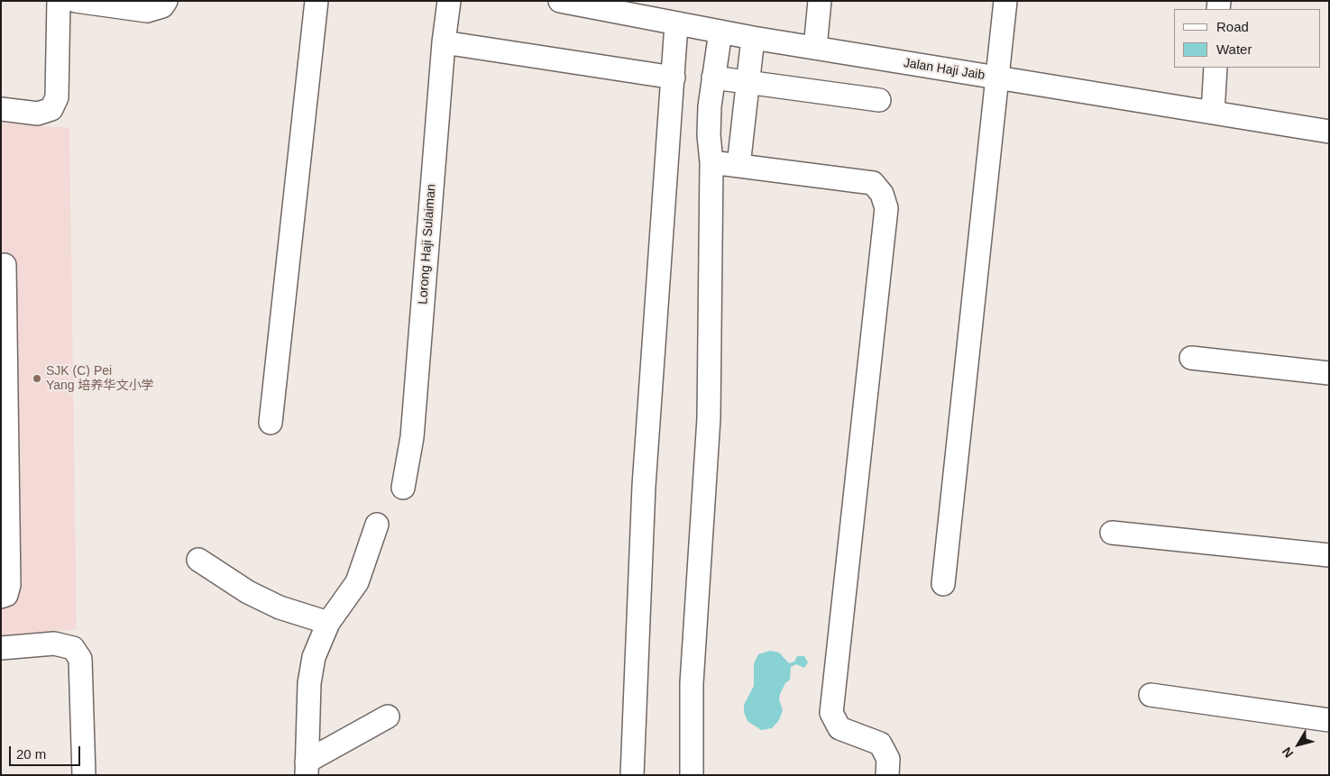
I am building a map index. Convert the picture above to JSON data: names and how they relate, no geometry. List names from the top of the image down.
{
  "streets": {
    "street": ["Jalan Haji Jaib", "Lorong Haji Sulaiman"]
  },
  "places": ["SJK (C) Pei Yang 培养华文小学"],
  "legend": ["Road", "Water"],
  "scale_bar": "20 m",
  "north": "bottom left"
}
